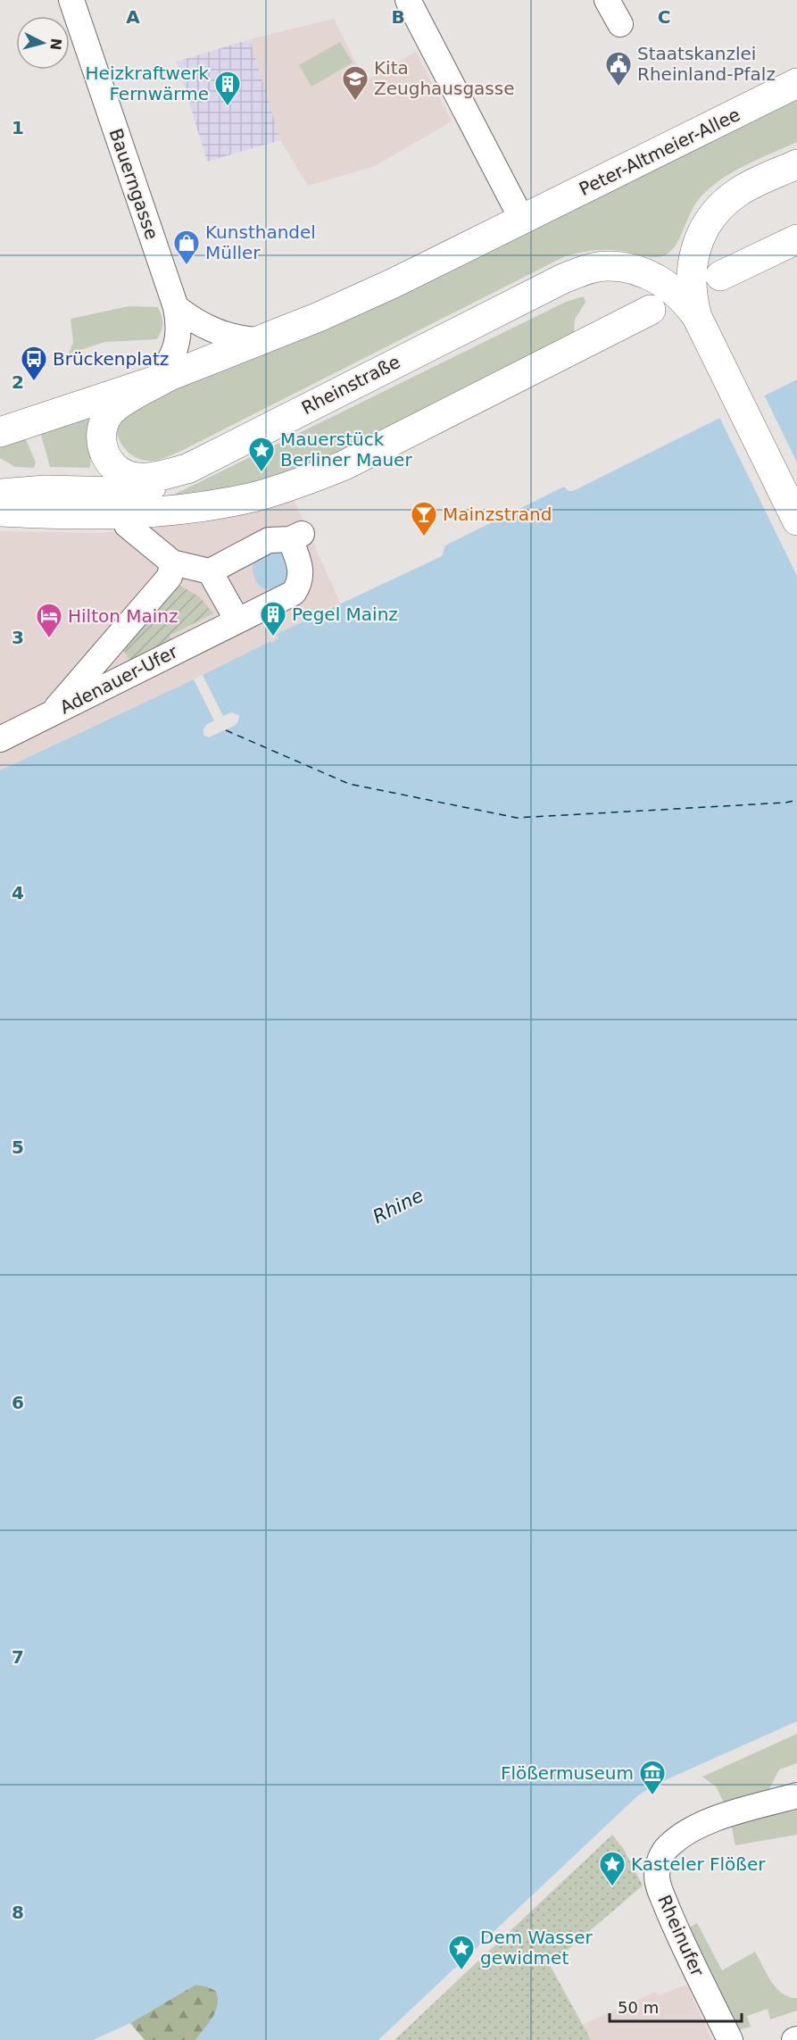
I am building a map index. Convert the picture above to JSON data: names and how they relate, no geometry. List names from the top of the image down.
{
  "streets": {
    "main road": ["Peter-Altmeier-Allee", "Rheinstraße"],
    "street": ["Bauerngasse", "Adenauer-Ufer", "Rheinufer"]
  },
  "crossings": [
    ["Peter-Altmeier-Allee", "Rheinstraße"],
    ["Bauerngasse", "Rheinstraße"]
  ],
  "water": ["Rhine"],
  "places": {
    "public building": ["Staatskanzlei Rheinland-Pfalz"],
    "school or university": ["Kita Zeughausgasse"],
    "building": ["Heizkraftwerk Fernwärme", "Pegel Mainz"],
    "shop": ["Kunsthandel Müller"],
    "bus stop": ["Brückenplatz"],
    "place": ["Mauerstück Berliner Mauer", "Kasteler Flößer", "Dem Wasser gewidmet"],
    "bar": ["Mainzstrand"],
    "hotel": ["Hilton Mainz"],
    "museum": ["Flößermuseum"]
  },
  "scale_bar": "50 m",
  "north": "right",
  "grid": {
    "columns": ["A", "B", "C"],
    "rows": [
      "1",
      "2",
      "3",
      "4",
      "5",
      "6",
      "7",
      "8"
    ]
  }
}
